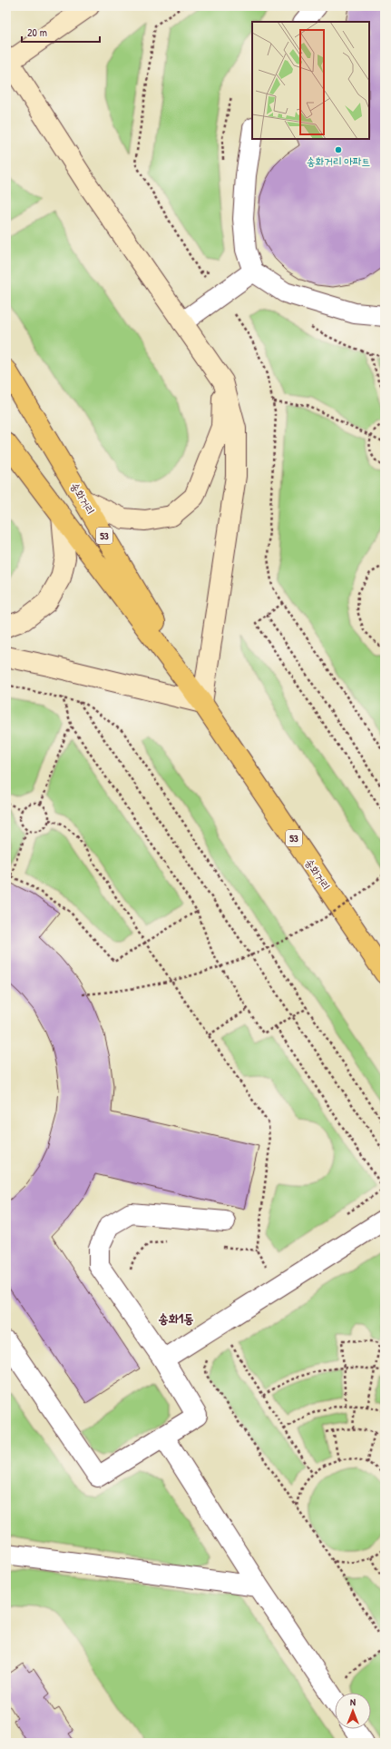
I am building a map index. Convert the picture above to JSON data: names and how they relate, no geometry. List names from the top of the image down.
{
  "streets": {
    "main road": ["송화거리", "53"]
  },
  "districts": ["송화1동"],
  "places": ["송화거리 아파트"],
  "scale_bar": "20 m",
  "north": "top"
}
